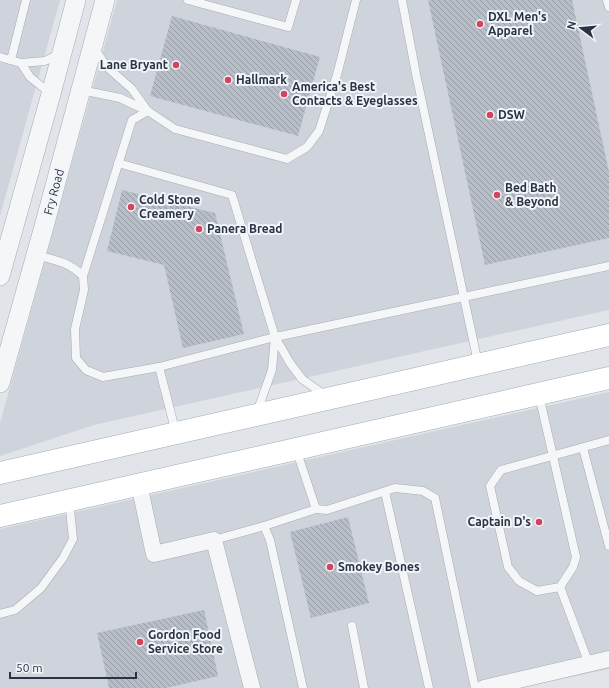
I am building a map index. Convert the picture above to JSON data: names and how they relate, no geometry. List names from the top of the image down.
{
  "streets": {
    "street": ["Fry Road"]
  },
  "places": [
    "DXL Men's Apparel",
    "Lane Bryant",
    "Hallmark",
    "America's Best Contacts & Eyeglasses",
    "DSW",
    "Bed Bath & Beyond",
    "Cold Stone Creamery",
    "Panera Bread",
    "Captain D's",
    "Smokey Bones",
    "Gordon Food Service Store"
  ],
  "scale_bar": "50 m",
  "north": "left"
}
